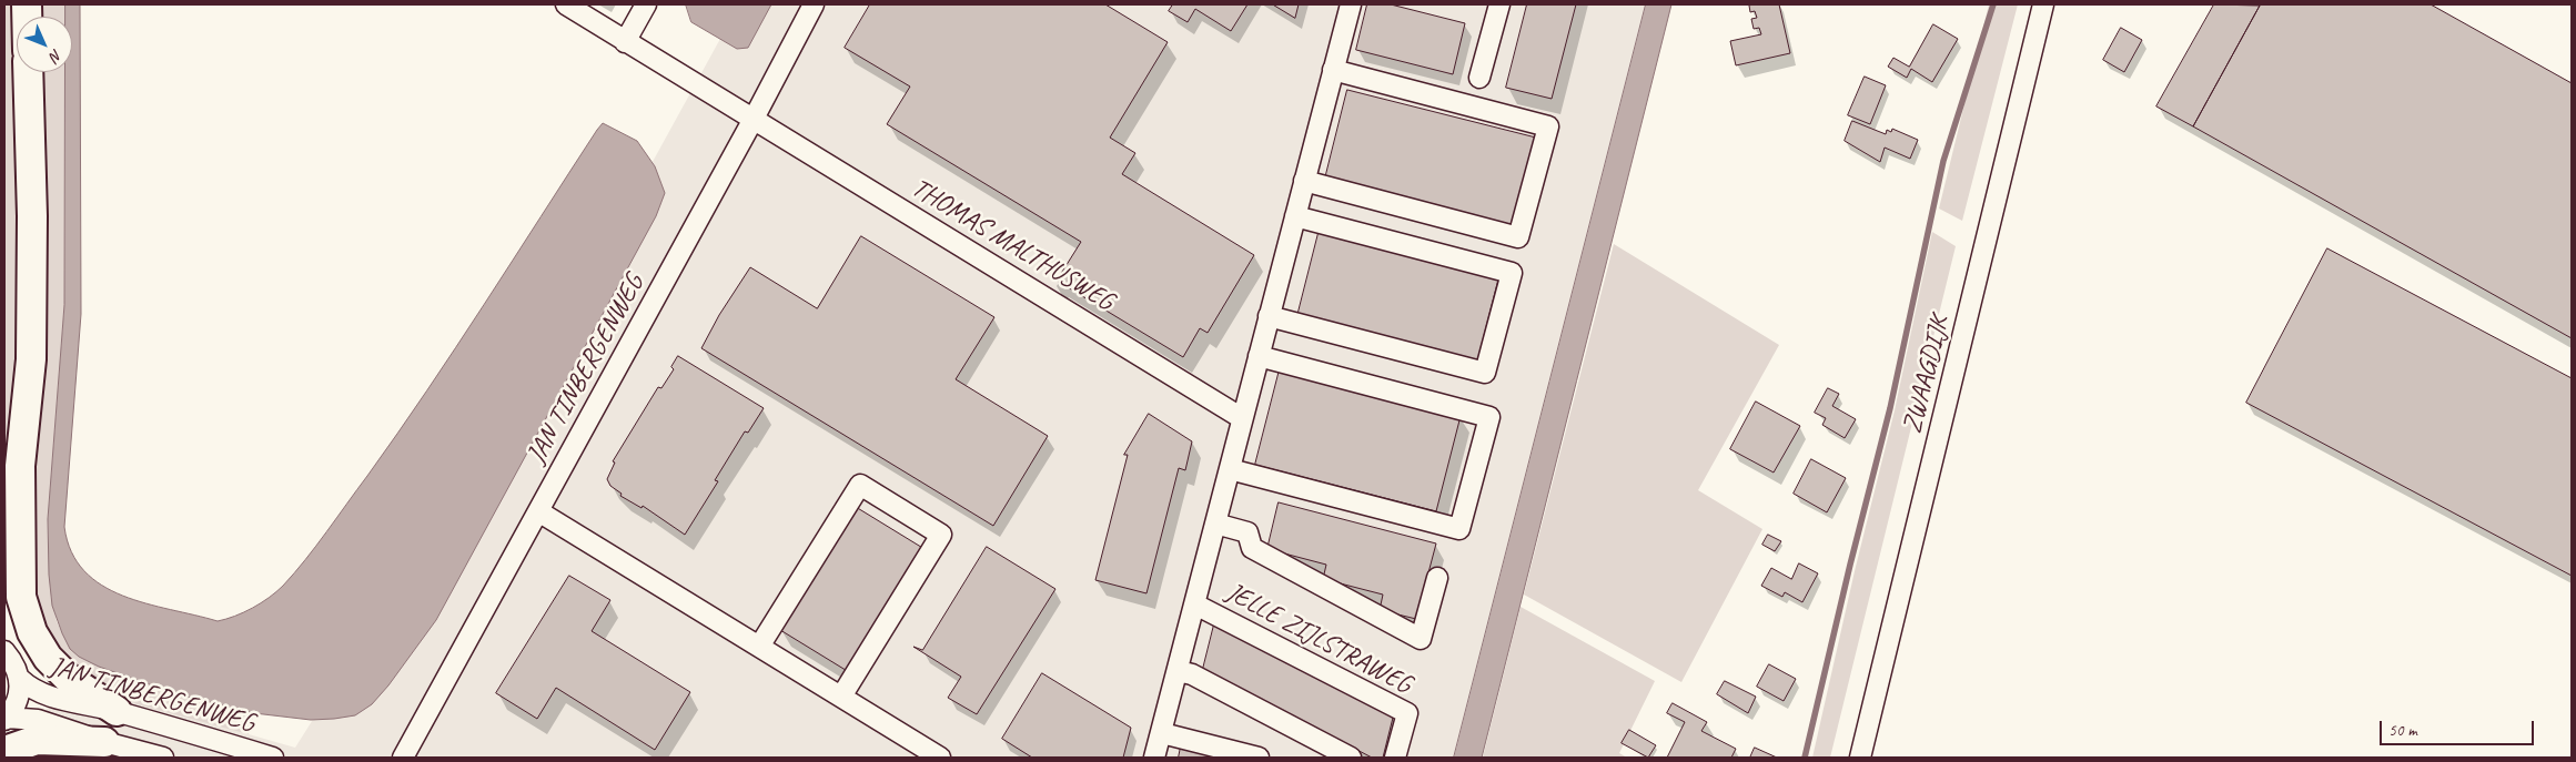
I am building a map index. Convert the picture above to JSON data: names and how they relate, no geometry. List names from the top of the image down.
{
  "streets": {
    "street": [
      "THOMAS MALTHUSWEG",
      "JAN TINBERGENWEG",
      "ZWAAGDIJK",
      "JELLE ZIJLSTRAWEG"
    ]
  },
  "crossings": [
    ["THOMAS MALTHUSWEG", "JAN TINBERGENWEG"],
    ["THOMAS MALTHUSWEG", "JELLE ZIJLSTRAWEG"]
  ],
  "scale_bar": "50 m",
  "north": "bottom right"
}
